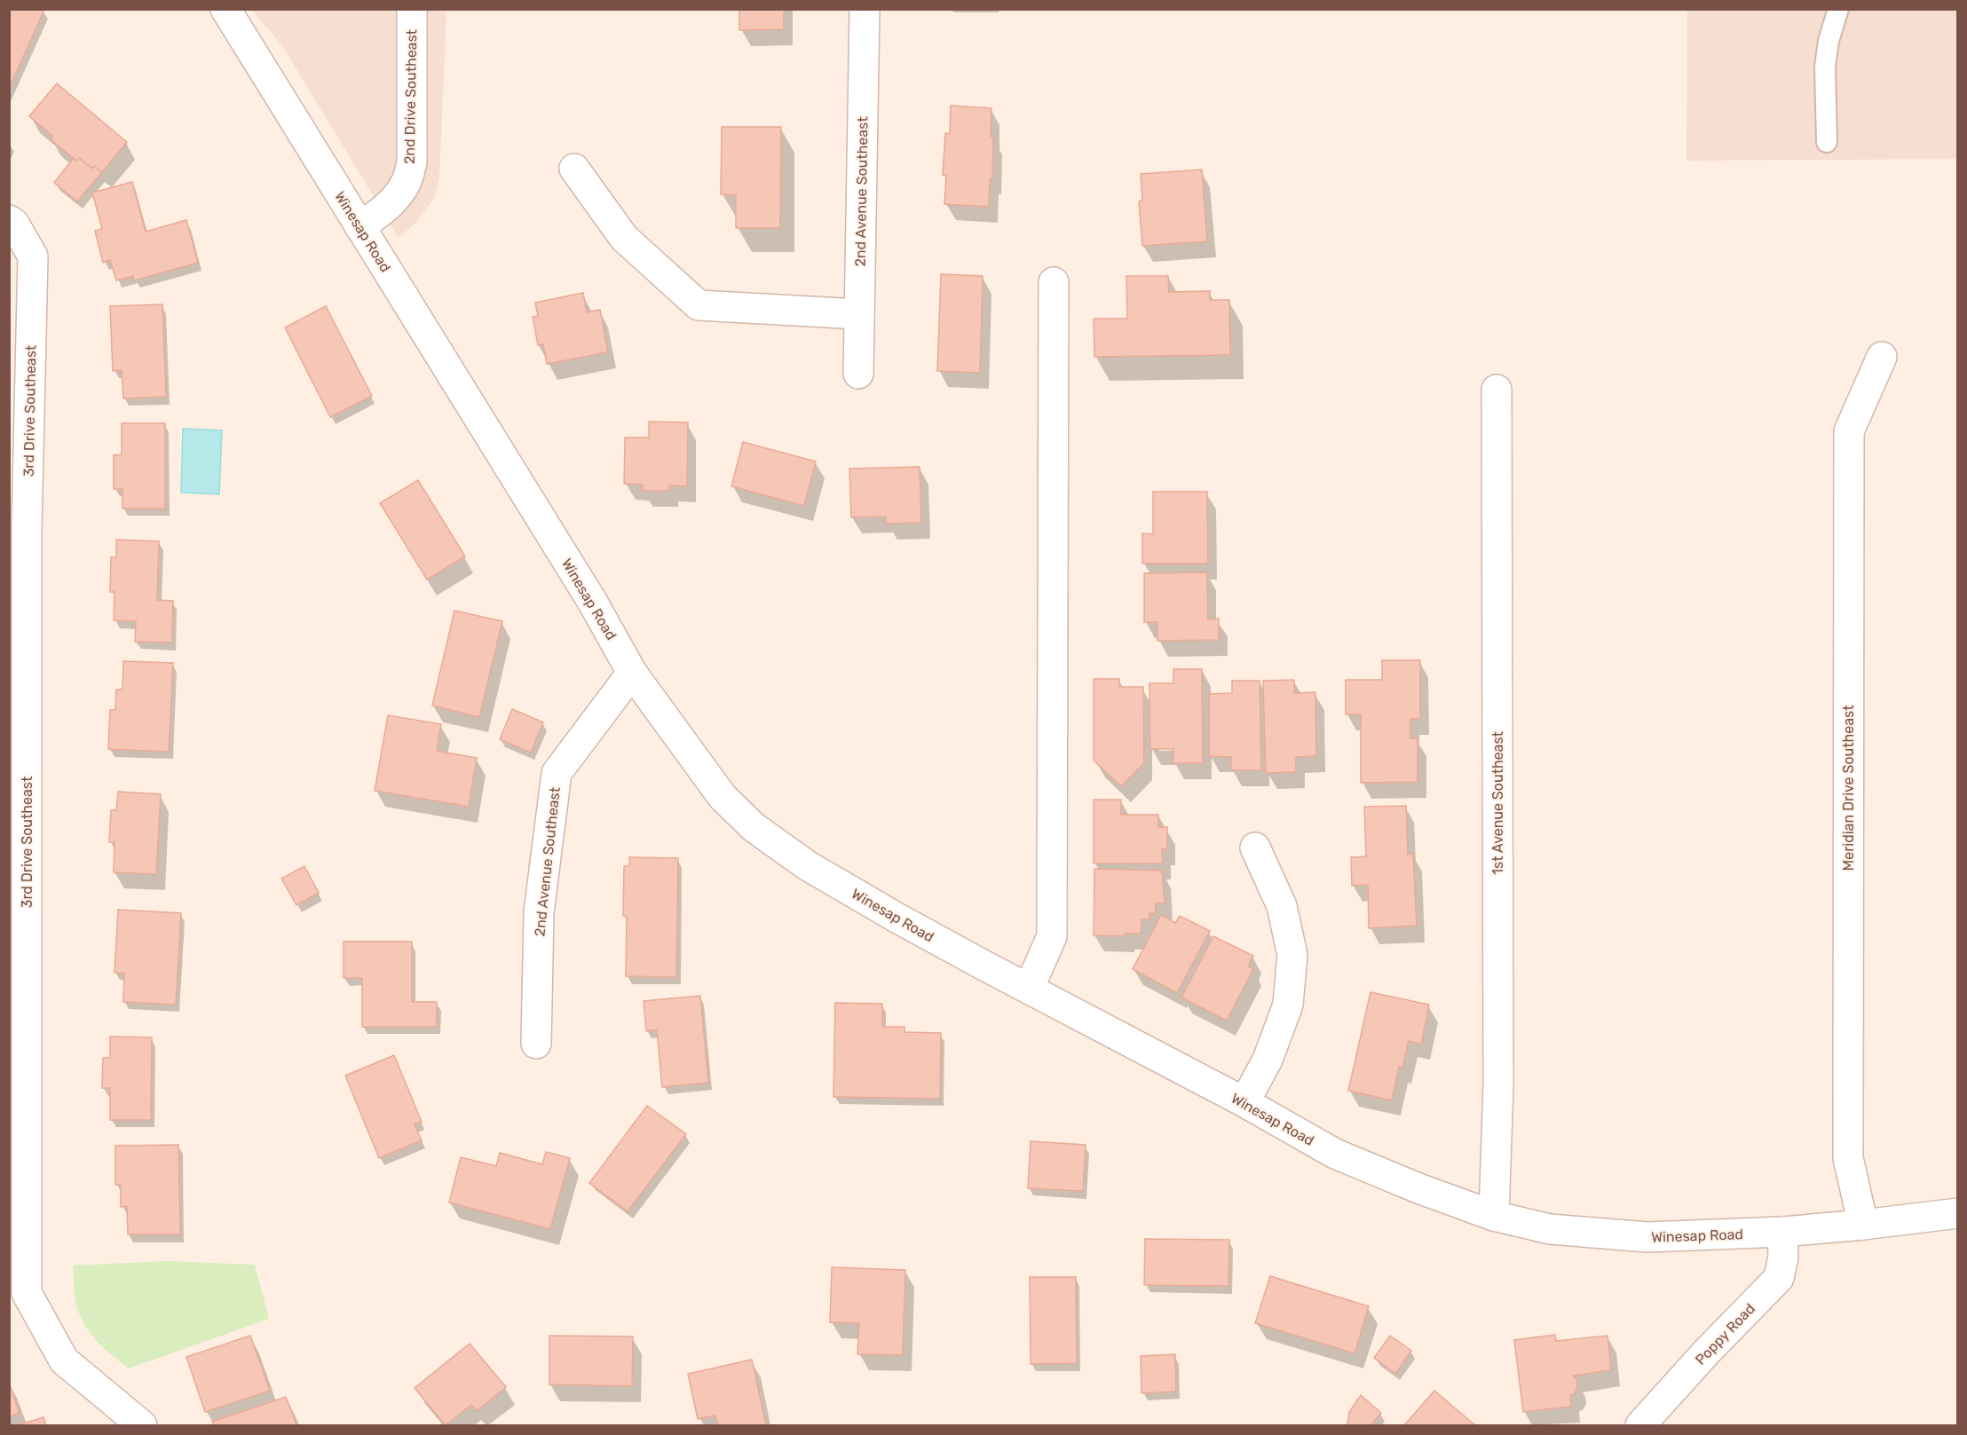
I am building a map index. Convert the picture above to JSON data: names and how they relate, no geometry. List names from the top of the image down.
{
  "streets": {
    "street": [
      "2nd Drive Southeast",
      "2nd Avenue Southeast",
      "Winesap Road",
      "3rd Drive Southeast",
      "Meridian Drive Southeast",
      "1st Avenue Southeast",
      "Poppy Road"
    ]
  },
  "crossings": [
    ["2nd Drive Southeast", "Winesap Road"],
    ["2nd Avenue Southeast", "Winesap Road"],
    ["Winesap Road", "Meridian Drive Southeast"],
    ["Winesap Road", "1st Avenue Southeast"],
    ["Winesap Road", "Poppy Road"]
  ]
}
